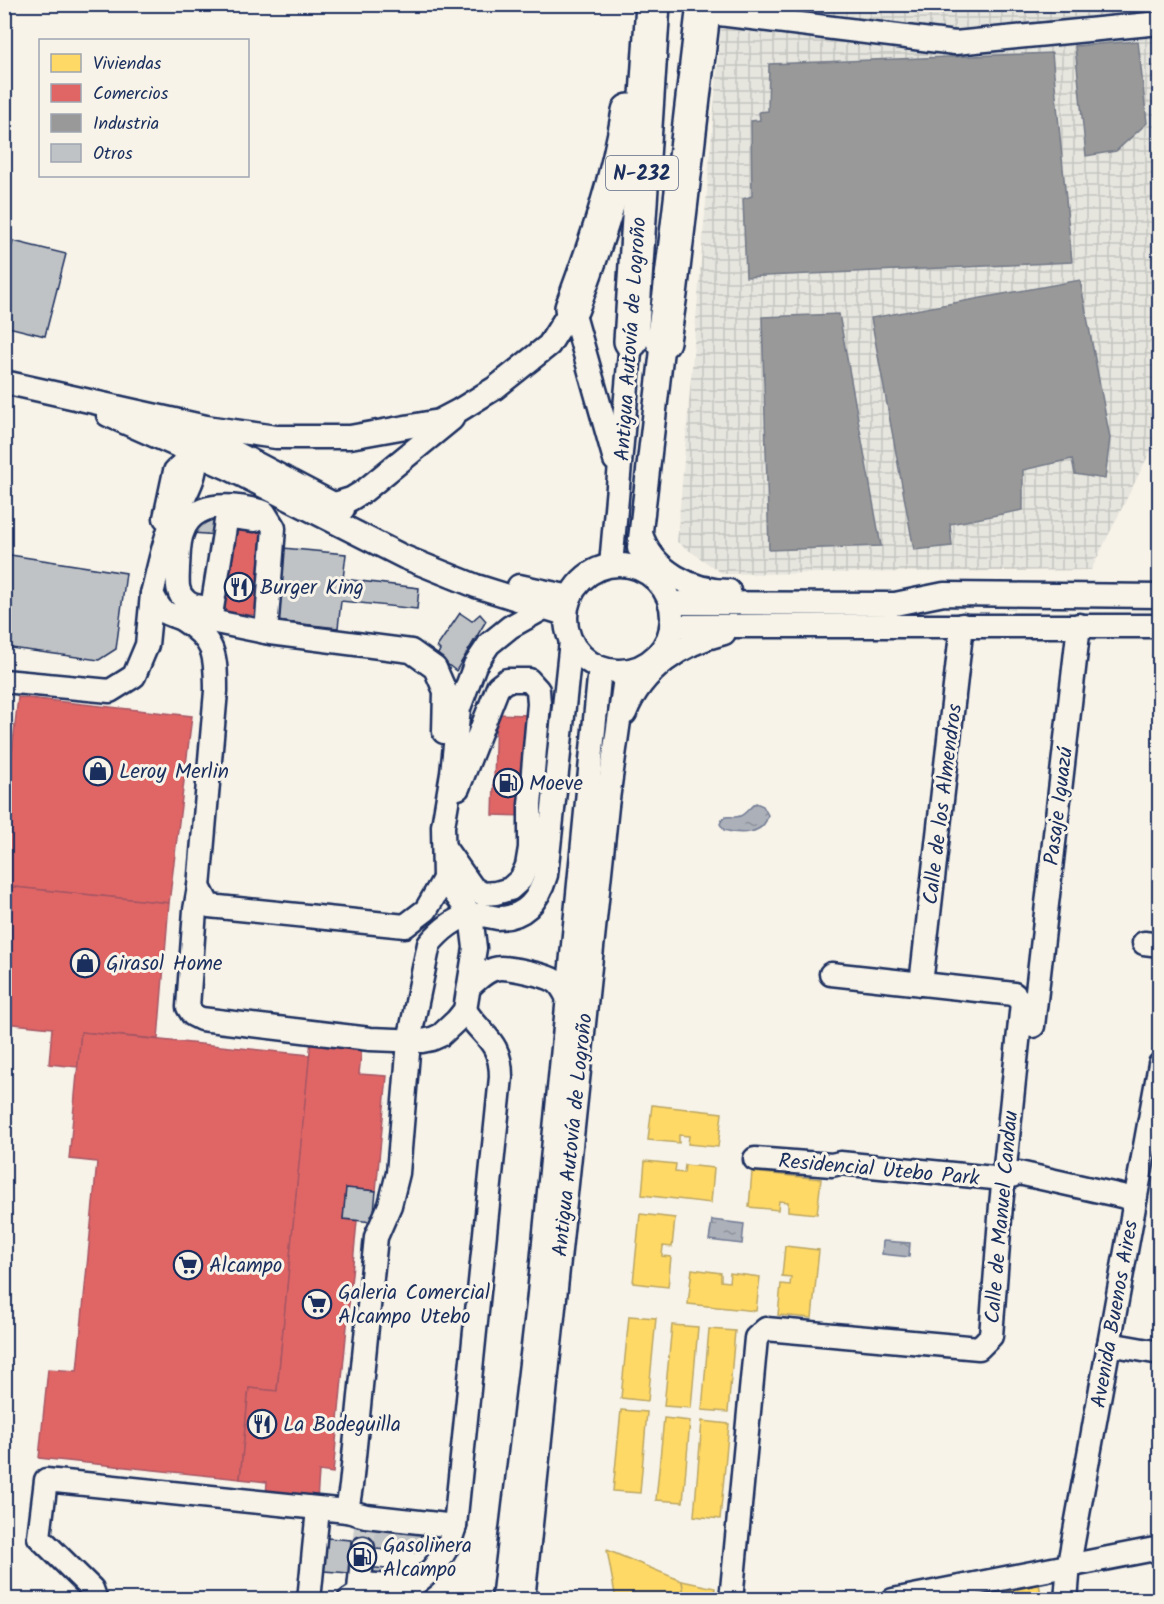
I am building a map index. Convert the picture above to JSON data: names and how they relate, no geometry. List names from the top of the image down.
{
  "streets": {
    "highway": ["N-232", "Antigua Autovía de Logroño"],
    "street": [
      "Calle de los Almendros",
      "Pasaje Iguazú",
      "Residencial Utebo Park",
      "Calle de Manuel Candau",
      "Avenida Buenos Aires"
    ]
  },
  "crossings": [
    ["Calle de los Almendros", "Calle de Manuel Candau"],
    ["Pasaje Iguazú", "Residencial Utebo Park"],
    ["Pasaje Iguazú", "Calle de Manuel Candau"],
    ["Residencial Utebo Park", "Calle de Manuel Candau"],
    ["Residencial Utebo Park", "Avenida Buenos Aires"]
  ],
  "places": {
    "restaurant": ["Burger King", "La Bodeguilla"],
    "shop": ["Leroy Merlin", "Girasol Home"],
    "fuel station": ["Moeve", "Gasolinera Alcampo"],
    "supermarket": ["Alcampo", "Galeria Comercial Alcampo Utebo"]
  },
  "legend": [
    "Viviendas",
    "Comercios",
    "Industria",
    "Otros"
  ]
}
